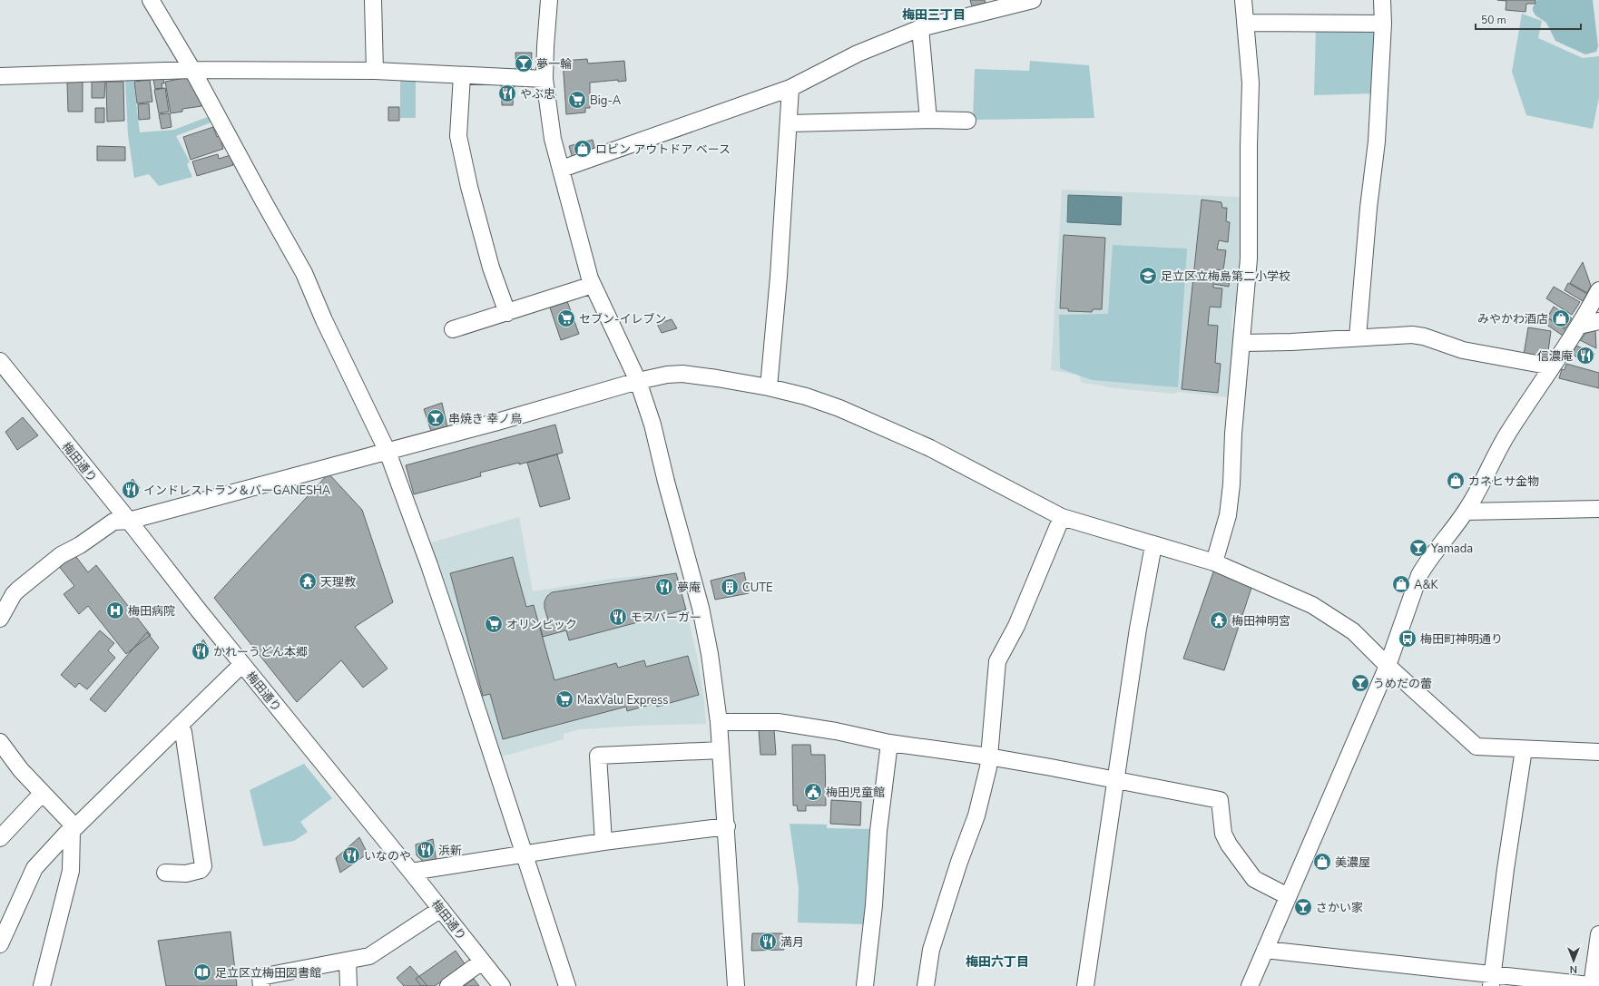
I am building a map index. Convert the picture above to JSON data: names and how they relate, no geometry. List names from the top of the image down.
{
  "streets": {
    "street": ["梅田通り"]
  },
  "districts": ["梅田三丁目", "梅田六丁目"],
  "places": {
    "bar": [
      "夢一輪",
      "串焼き 幸ノ鳥",
      "Yamada",
      "うめだの蕾",
      "さかい家"
    ],
    "restaurant": [
      "やぶ忠",
      "信濃庵",
      "インドレストラン＆バーGANESHA",
      "夢庵",
      "モスバーガー",
      "かれーうどん本郷",
      "浜新",
      "いなのや",
      "満月"
    ],
    "supermarket": [
      "Big-A",
      "セブン-イレブン",
      "オリンピック",
      "MaxValu Express"
    ],
    "shop": [
      "ロビン アウトドア ベース",
      "みやかわ酒店",
      "カネヒサ金物",
      "A&K",
      "美濃屋"
    ],
    "school or university": ["足立区立梅島第二小学校"],
    "temple": ["天理教", "梅田神明宮"],
    "building": ["CUTE"],
    "hospital": ["梅田病院"],
    "bus stop": ["梅田町神明通り"],
    "public building": ["梅田児童館"],
    "library": ["足立区立梅田図書館"]
  },
  "scale_bar": "50 m",
  "north": "bottom"
}
